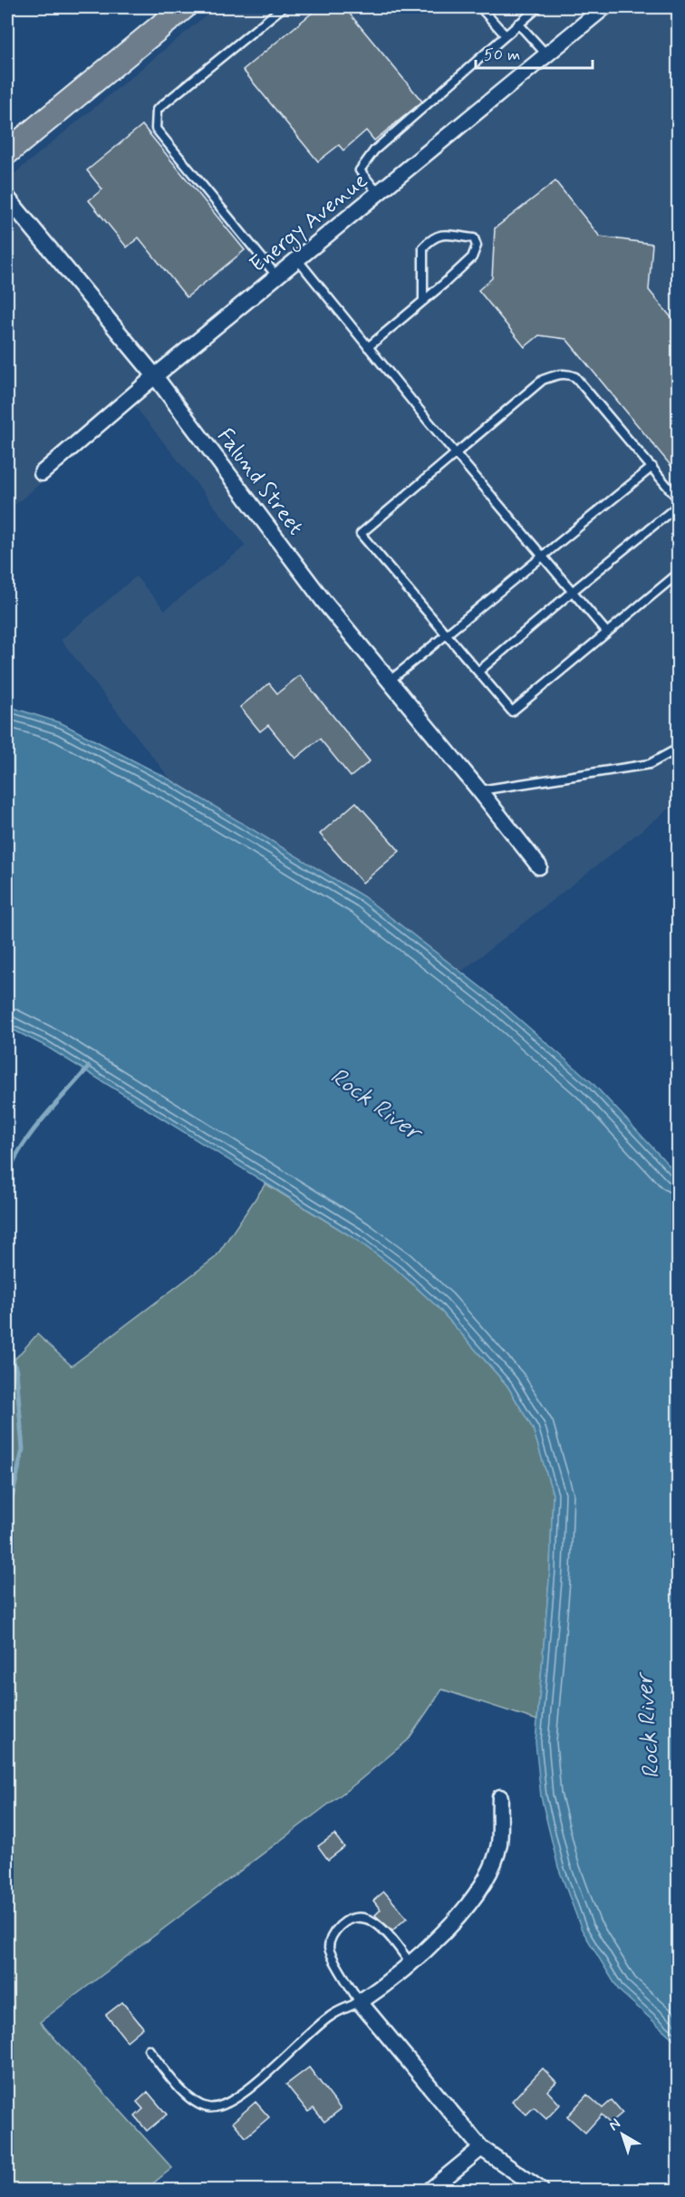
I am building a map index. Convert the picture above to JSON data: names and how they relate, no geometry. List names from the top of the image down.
{
  "streets": {
    "street": ["Energy Avenue", "Falund Street"]
  },
  "crossings": [
    ["Energy Avenue", "Falund Street"]
  ],
  "water": ["Rock River"],
  "scale_bar": "50 m",
  "north": "top left"
}
